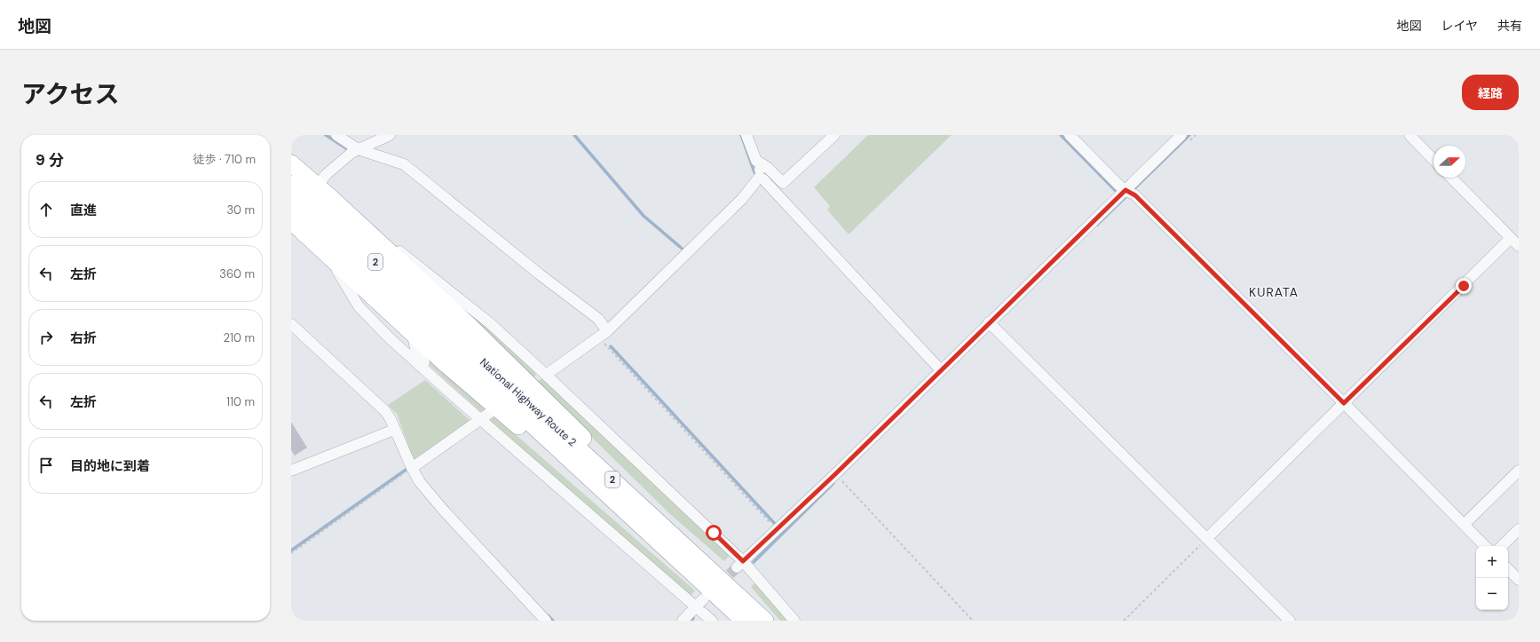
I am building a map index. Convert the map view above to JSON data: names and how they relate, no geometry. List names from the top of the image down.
{
  "streets": {
    "highway": ["2", "National Highway Route 2"]
  },
  "districts": ["KURATA"],
  "north": "right",
  "page": {
    "header": "地図",
    "nav": ["地図", "レイヤ", "共有"],
    "title": "アクセス",
    "buttons": "経路",
    "heading": ["9 分", "徒歩 · 710 m"],
    "list": [
      ["直進", "30 m"],
      ["左折", "360 m"],
      ["右折", "210 m"],
      ["左折", "110 m"],
      "目的地に到着"
    ],
    "map_buttons": ["+", "−"]
  }
}
